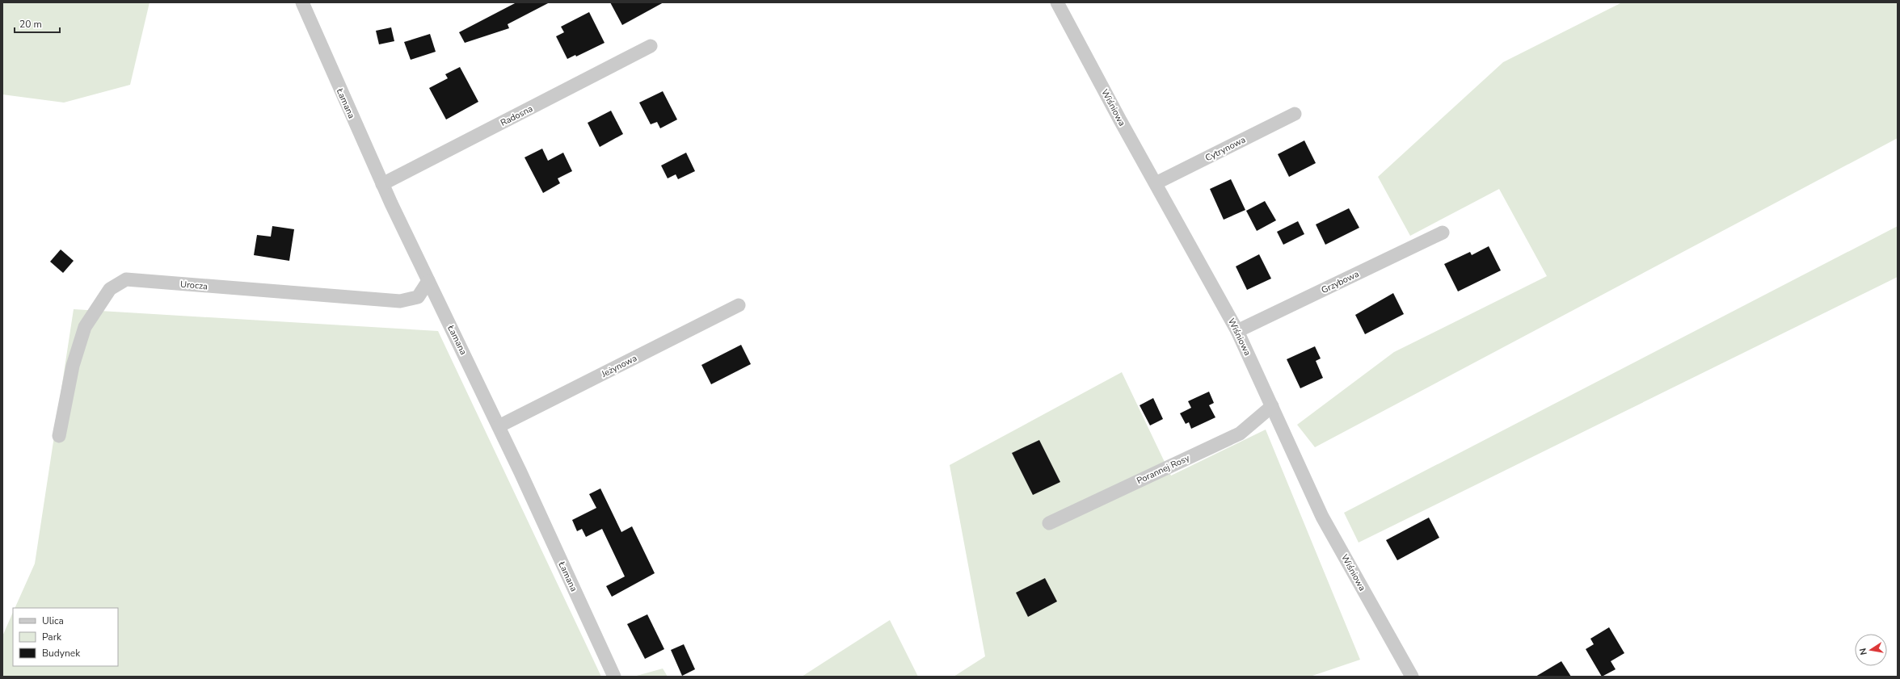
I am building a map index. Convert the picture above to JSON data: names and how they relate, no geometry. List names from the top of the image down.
{
  "streets": {
    "street": [
      "Łamana",
      "Wiśniowa",
      "Radosna",
      "Cytrynowa",
      "Grzybowa",
      "Urocza",
      "Jeżynowa",
      "Porannej Rosy"
    ]
  },
  "crossings": [
    ["Łamana", "Radosna"],
    ["Łamana", "Urocza"],
    ["Łamana", "Jeżynowa"],
    ["Wiśniowa", "Cytrynowa"],
    ["Wiśniowa", "Grzybowa"],
    ["Wiśniowa", "Porannej Rosy"]
  ],
  "legend": ["Ulica", "Park", "Budynek"],
  "scale_bar": "20 m",
  "north": "left"
}
